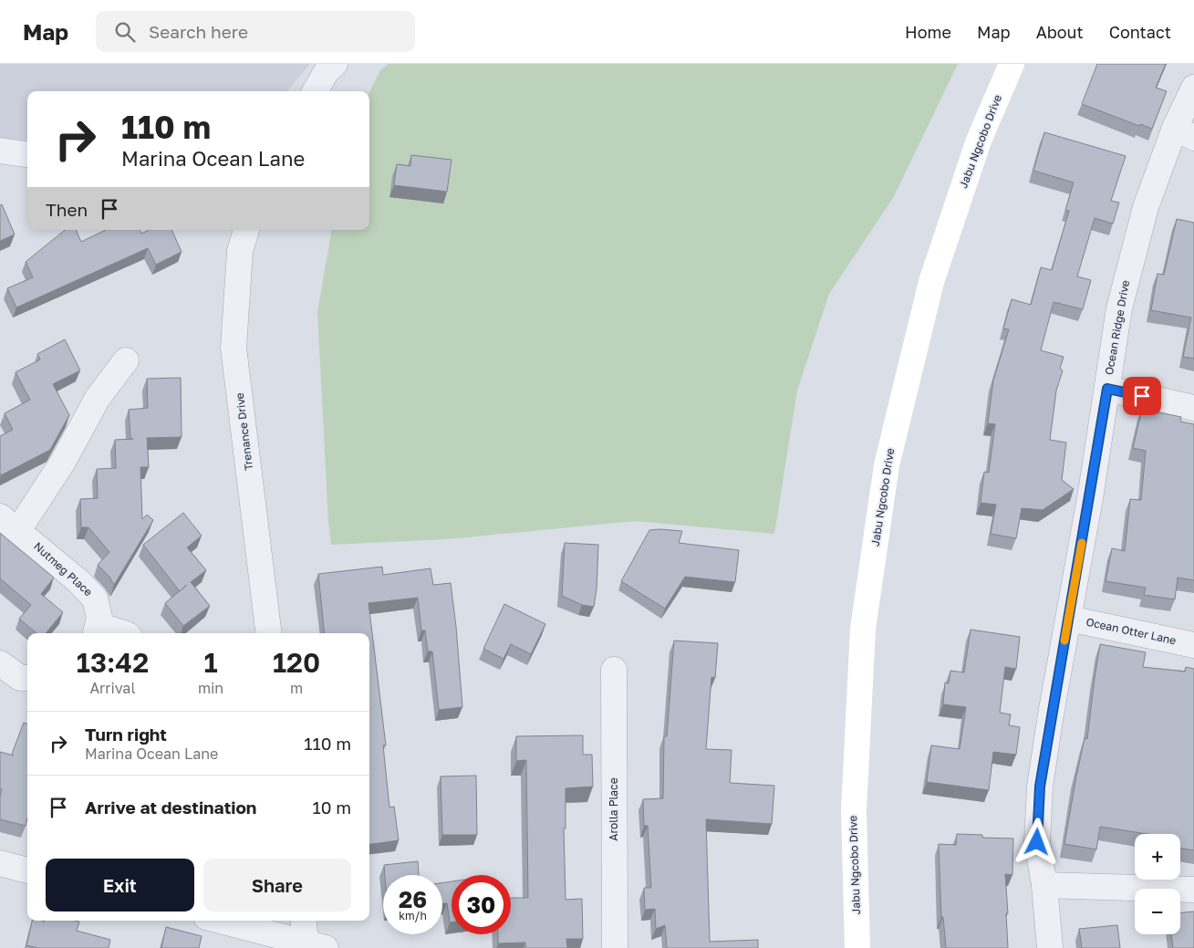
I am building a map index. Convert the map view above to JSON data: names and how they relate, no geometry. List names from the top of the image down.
{
  "streets": {
    "main road": ["Jabu Ngcobo Drive"],
    "street": [
      "Ocean Ridge Drive",
      "Trenance Drive",
      "Nutmeg Place",
      "Ocean Otter Lane",
      "Arolla Place"
    ]
  },
  "crossings": [
    ["Ocean Ridge Drive", "Ocean Otter Lane"]
  ],
  "page": {
    "header": "Map",
    "search": "Search here",
    "nav": [
      "Home",
      "Map",
      "About",
      "Contact"
    ],
    "turn": ["110 m", "Marina Ocean Lane"],
    "then": "Then",
    "eta": [
      "13:42",
      "Arrival",
      "1",
      "min",
      "120",
      "m"
    ],
    "list": [
      {
        "name": "Turn right",
        "note": "Marina Ocean Lane",
        "value": "110 m"
      },
      {
        "name": "Arrive at destination",
        "value": "10 m"
      }
    ],
    "map_buttons": ["+", "−"],
    "buttons": ["Exit", "Share"],
    "speed": "26 km/h",
    "limit": "30"
  }
}
